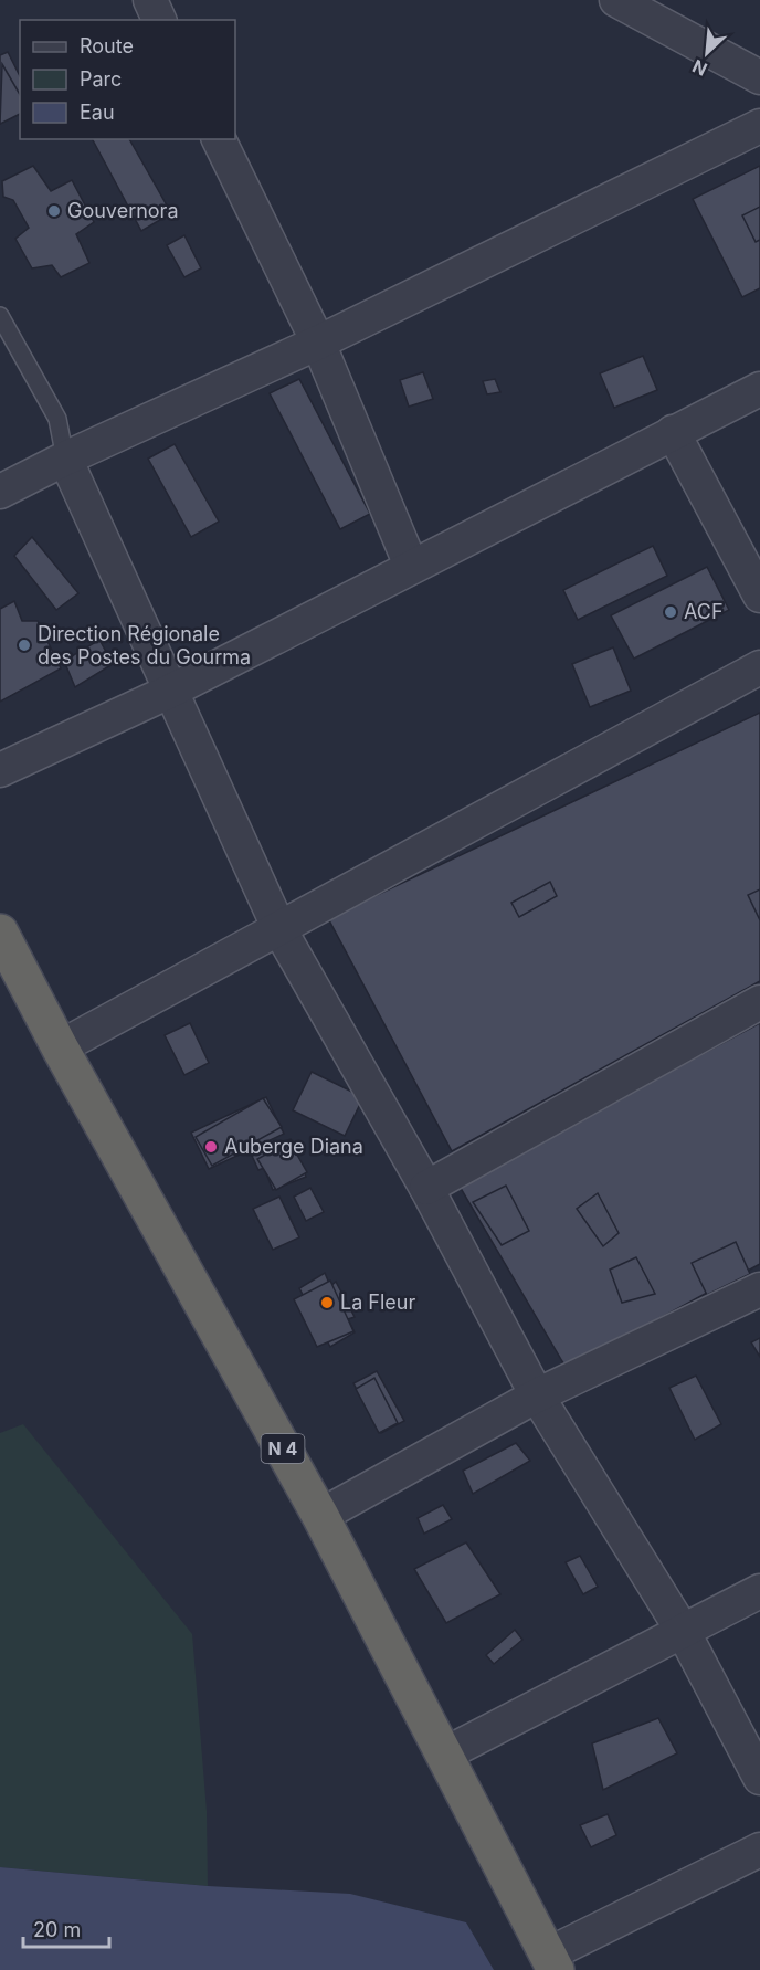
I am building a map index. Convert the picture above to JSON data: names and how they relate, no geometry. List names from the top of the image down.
{
  "streets": {
    "highway": ["N 4"]
  },
  "places": [
    "Gouvernora",
    "ACF",
    "Direction Régionale des Postes du Gourma",
    "Auberge Diana",
    "La Fleur"
  ],
  "legend": ["Route", "Parc", "Eau"],
  "scale_bar": "20 m",
  "north": "bottom left"
}
